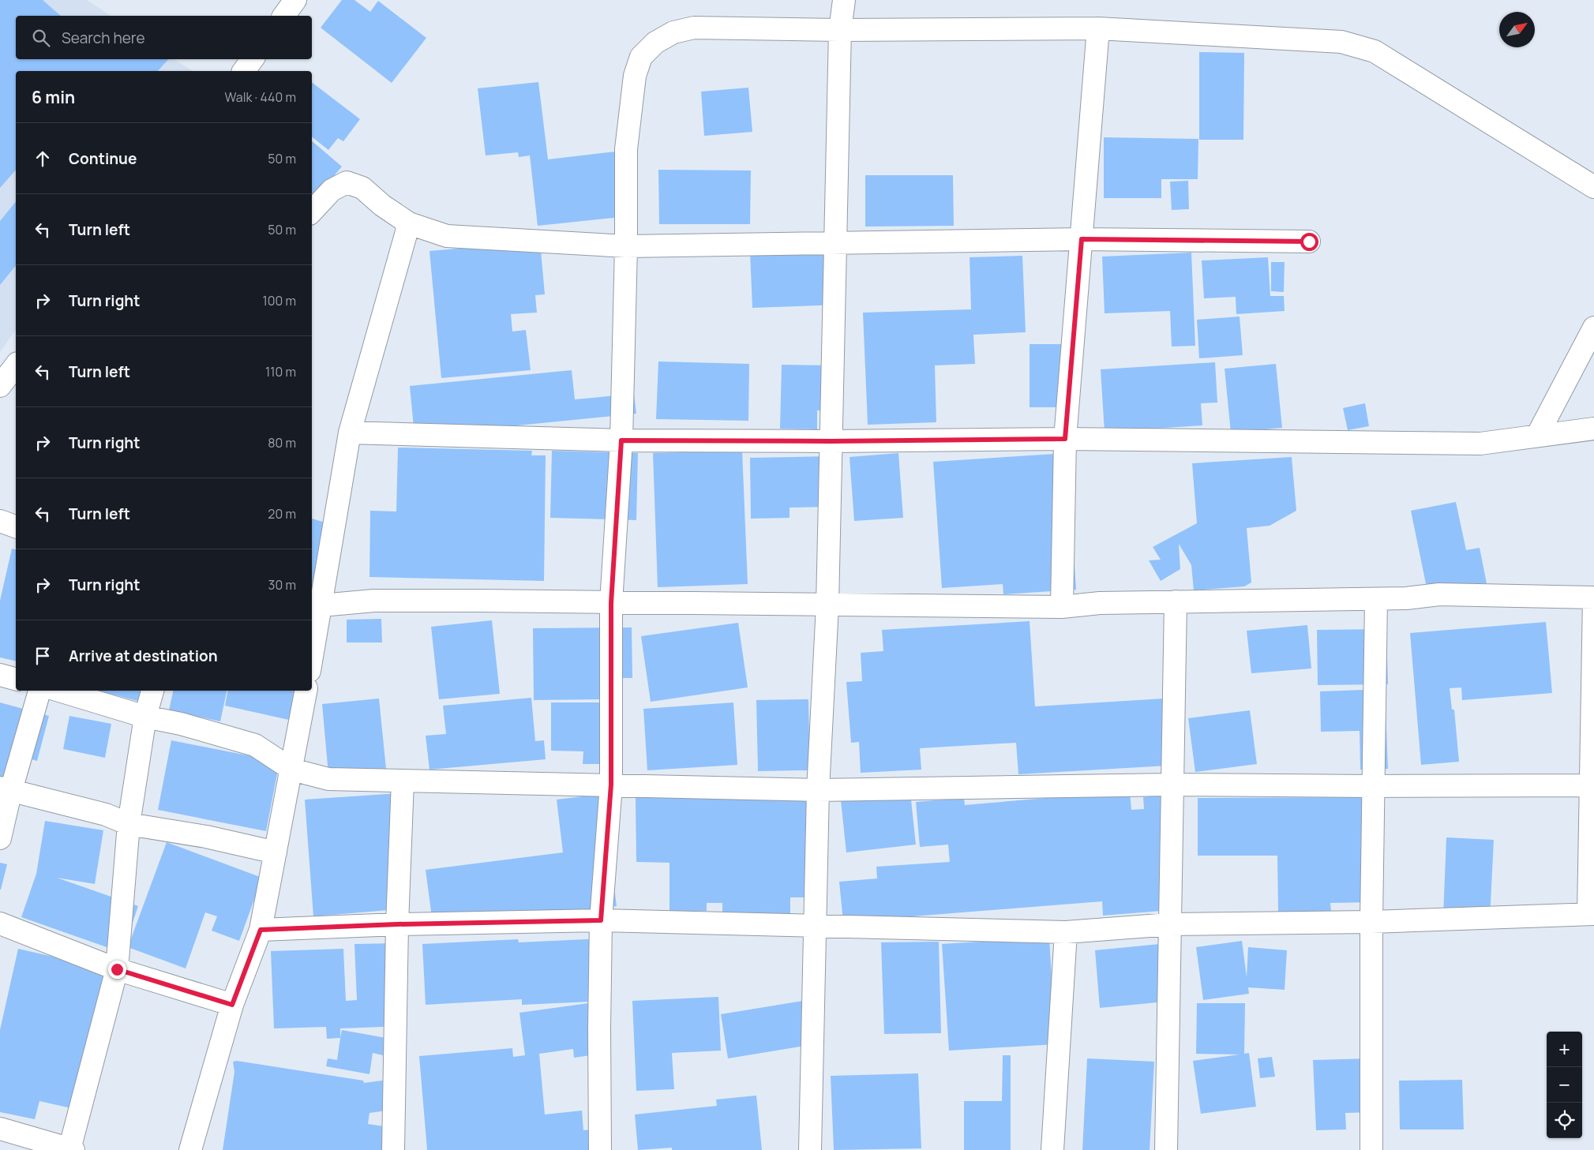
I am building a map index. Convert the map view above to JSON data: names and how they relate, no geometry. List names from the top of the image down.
{
  "north": "top right",
  "page": {
    "search": "Search here",
    "heading": ["6 min", "Walk · 440 m"],
    "list": [
      ["Continue", "50 m"],
      ["Turn left", "50 m"],
      ["Turn right", "100 m"],
      ["Turn left", "110 m"],
      ["Turn right", "80 m"],
      ["Turn left", "20 m"],
      ["Turn right", "30 m"],
      "Arrive at destination"
    ],
    "map_buttons": ["+", "−"]
  }
}
